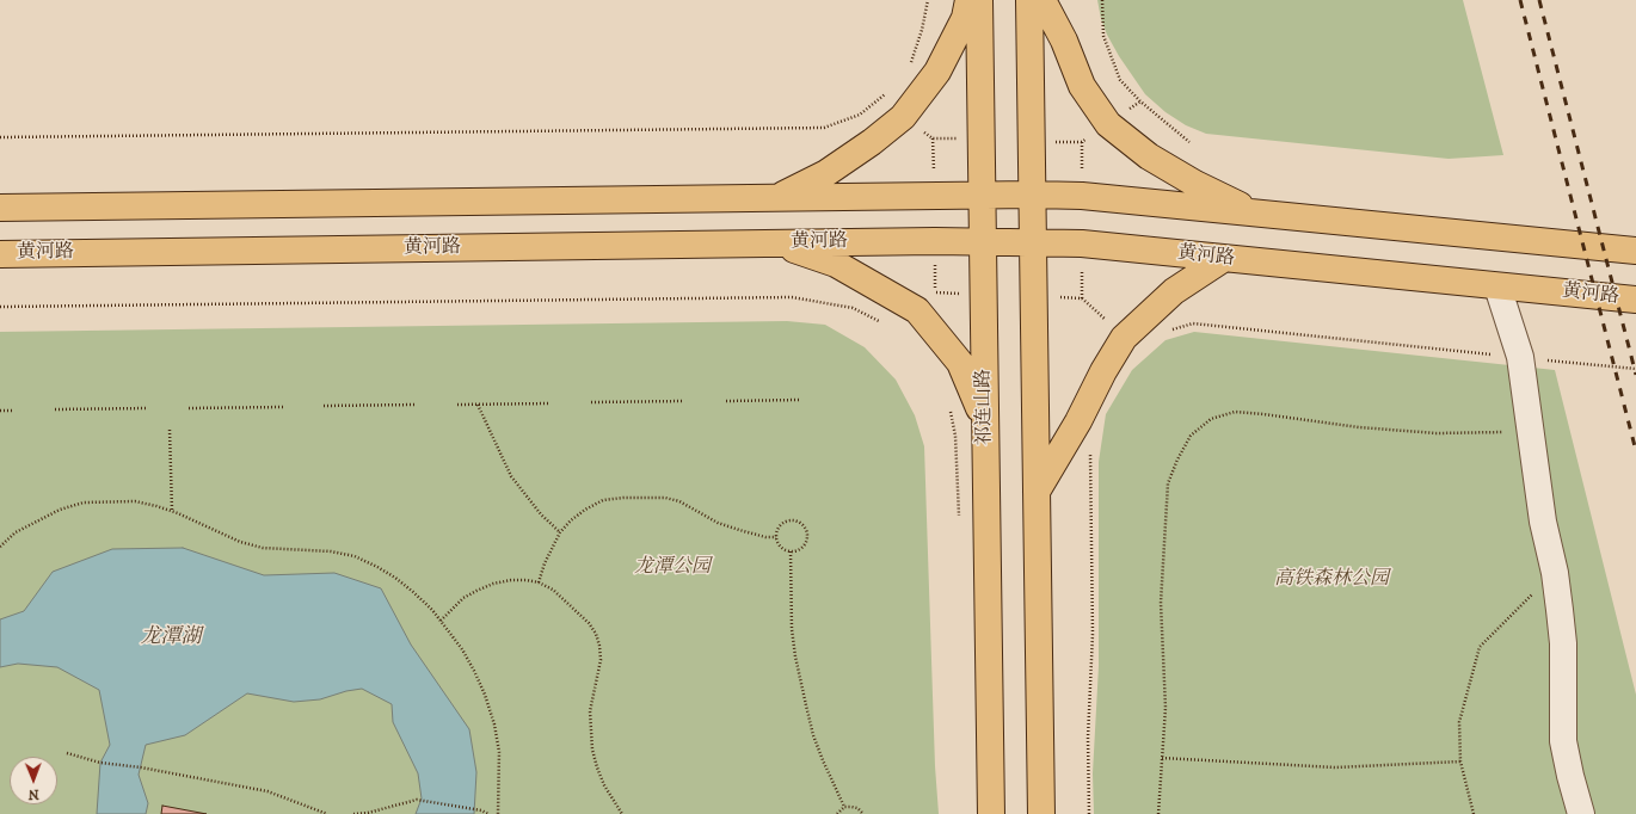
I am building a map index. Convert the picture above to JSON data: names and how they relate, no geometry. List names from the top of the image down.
{
  "streets": {
    "main road": ["黄河路", "祁连山路"]
  },
  "crossings": [
    ["黄河路", "祁连山路"]
  ],
  "water": ["龙潭湖"],
  "parks": ["龙潭公园", "高铁森林公园"],
  "north": "bottom"
}
